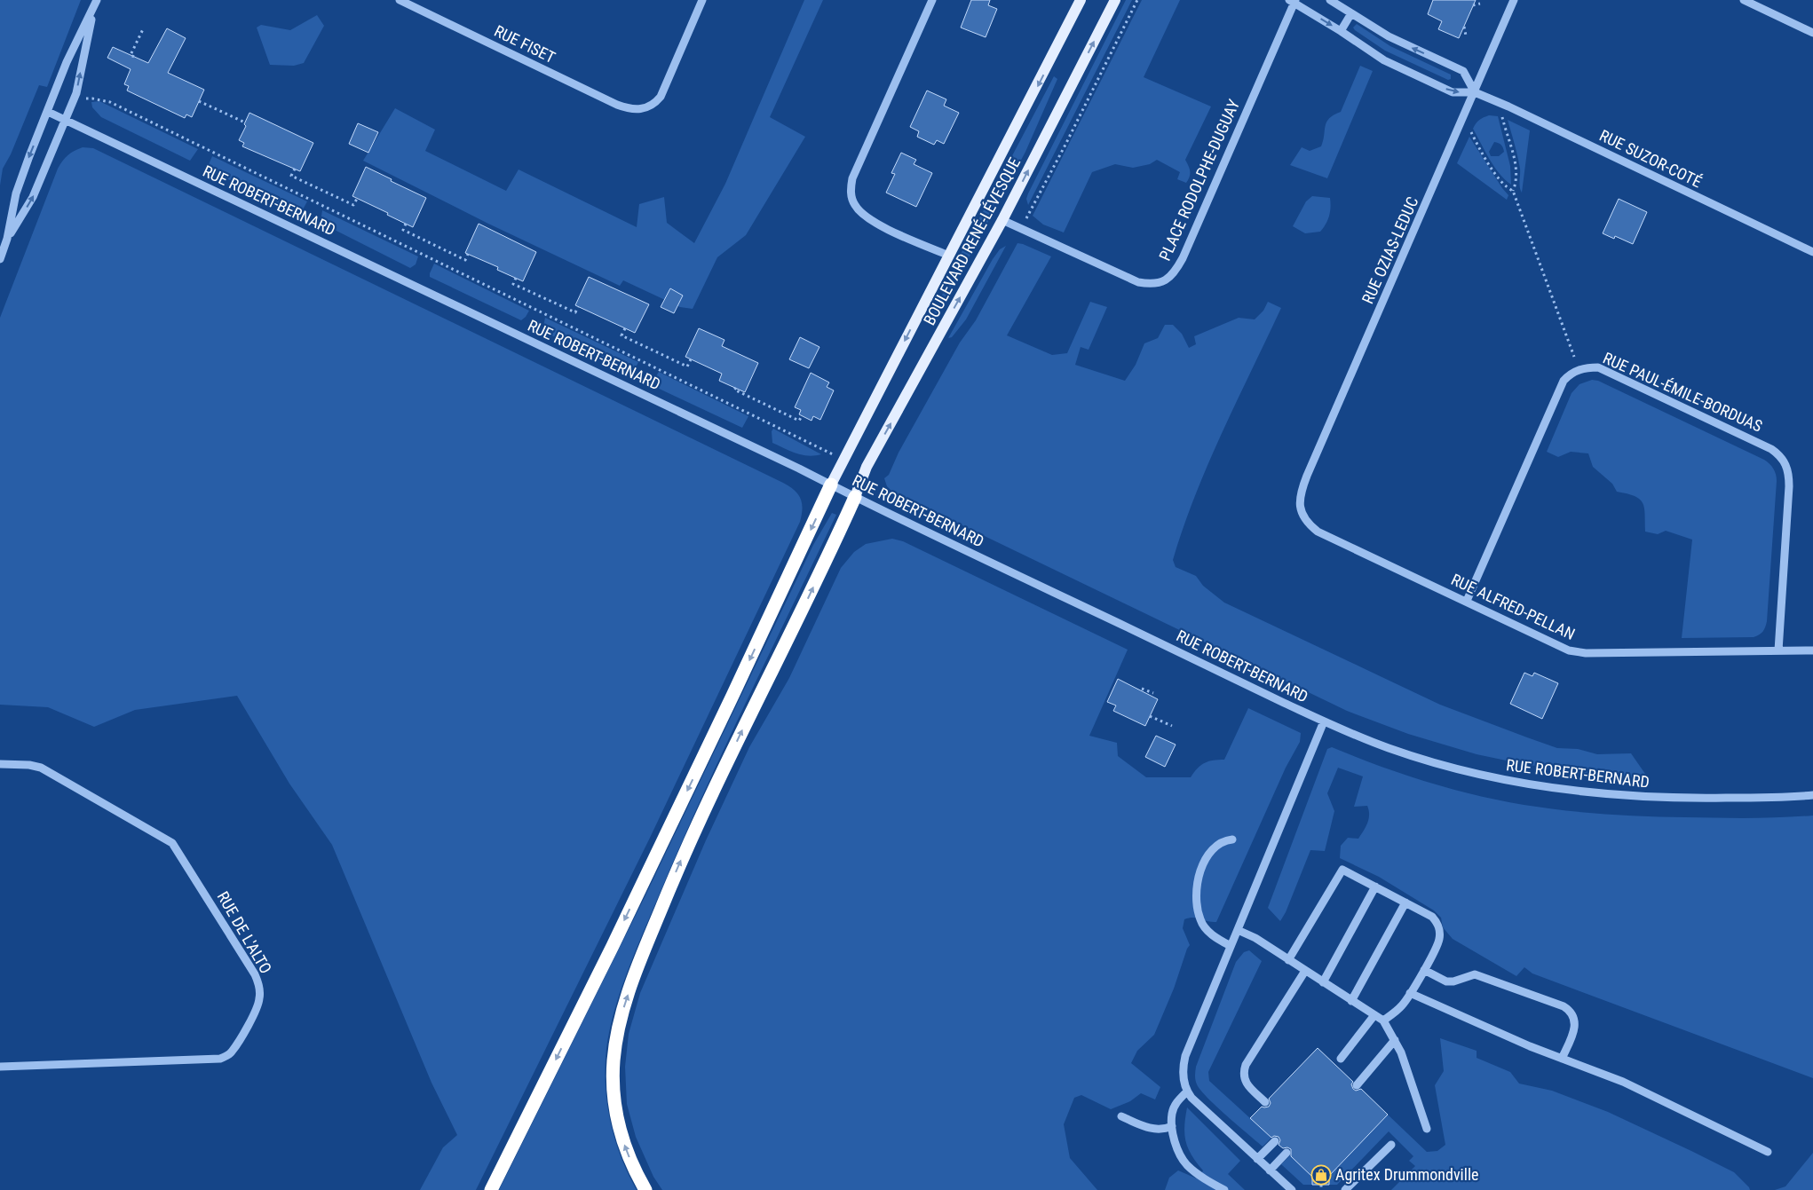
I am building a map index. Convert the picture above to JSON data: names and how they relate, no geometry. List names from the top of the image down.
{
  "streets": {
    "main road": ["BOULEVARD RENÉ-LÉVESQUE"],
    "street": [
      "RUE FISET",
      "RUE SUZOR-COTÉ",
      "PLACE RODOLPHE-DUGUAY",
      "RUE ROBERT-BERNARD",
      "RUE OZIAS-LEDUC",
      "RUE PAUL-ÉMILE-BORDUAS",
      "RUE ALFRED-PELLAN",
      "RUE DE L'ALTO"
    ]
  },
  "crossings": [
    ["RUE SUZOR-COTÉ", "PLACE RODOLPHE-DUGUAY"],
    ["RUE SUZOR-COTÉ", "RUE OZIAS-LEDUC"],
    ["PLACE RODOLPHE-DUGUAY", "BOULEVARD RENÉ-LÉVESQUE"],
    ["RUE ROBERT-BERNARD", "BOULEVARD RENÉ-LÉVESQUE"],
    ["RUE OZIAS-LEDUC", "RUE ALFRED-PELLAN"],
    ["RUE PAUL-ÉMILE-BORDUAS", "RUE ALFRED-PELLAN"]
  ],
  "places": {
    "shop": ["Agritex Drummondville"]
  }
}
